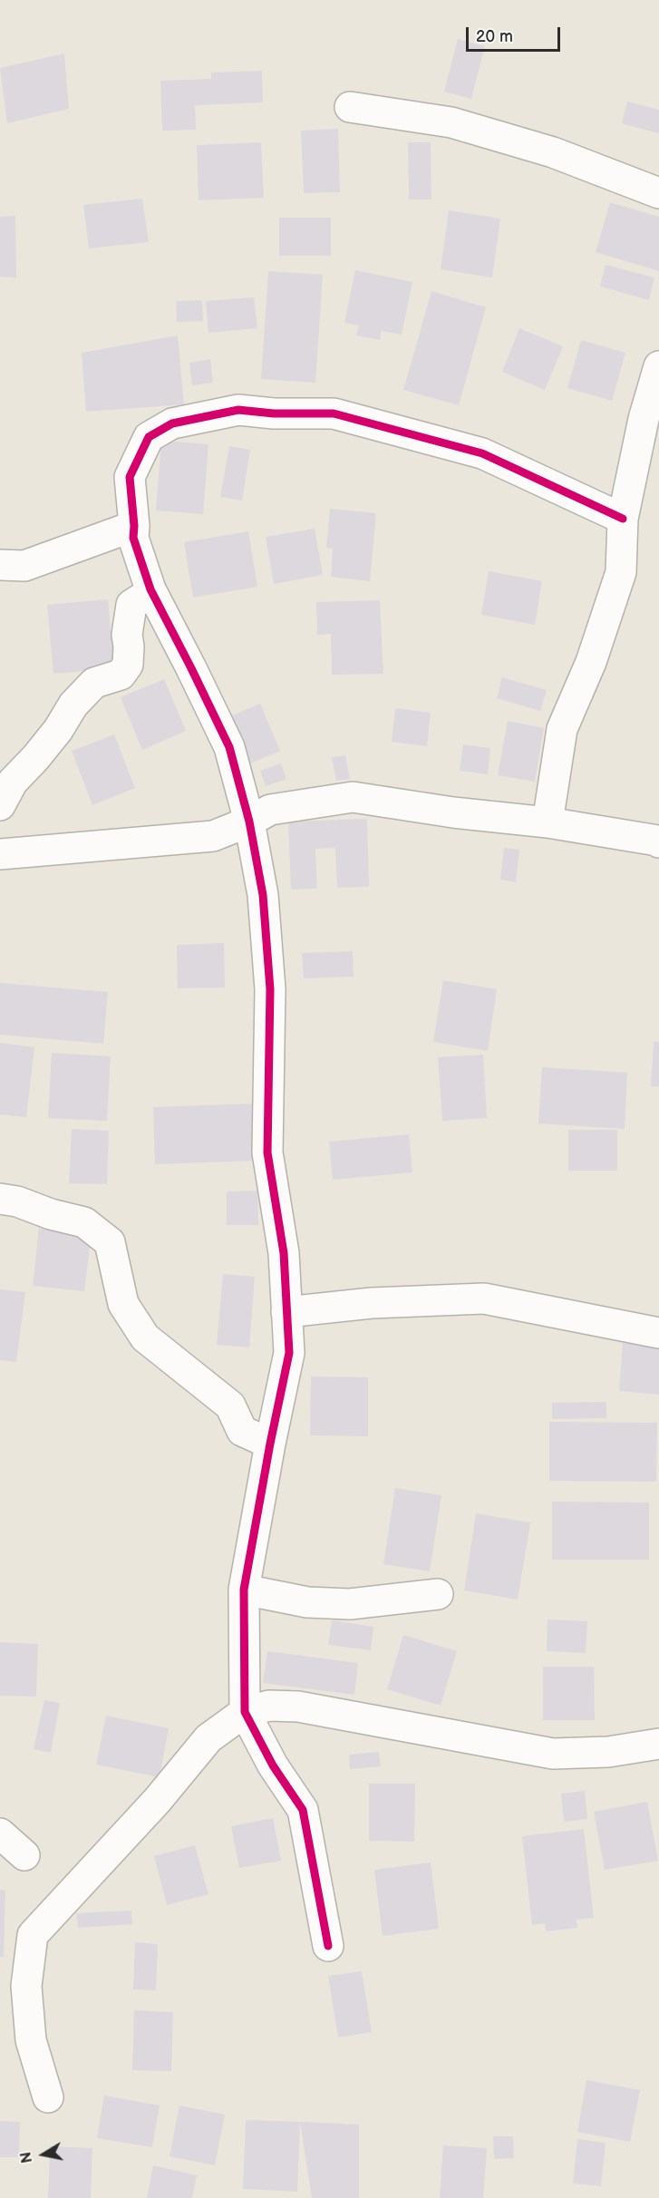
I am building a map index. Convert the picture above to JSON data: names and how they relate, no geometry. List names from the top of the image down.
{
  "scale_bar": "20 m",
  "north": "left"
}
